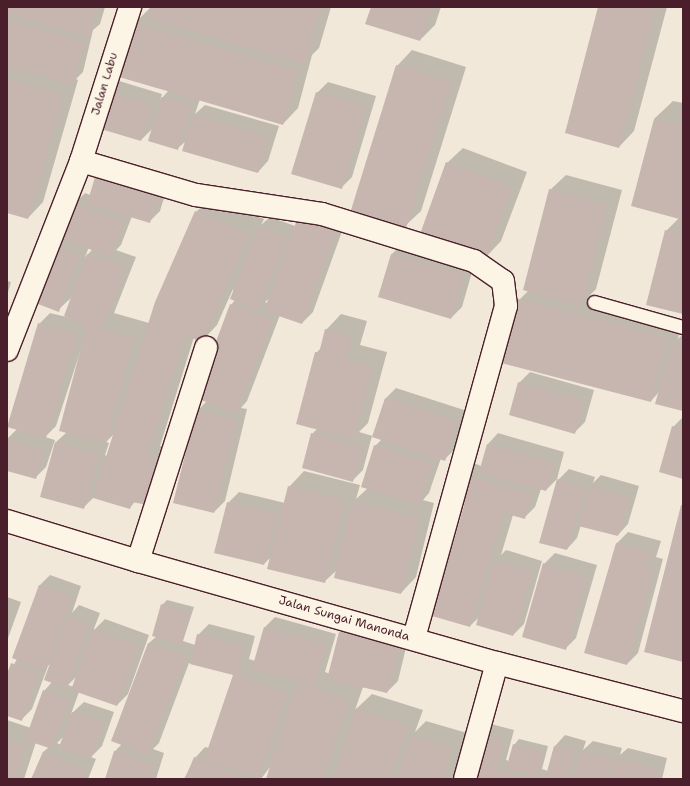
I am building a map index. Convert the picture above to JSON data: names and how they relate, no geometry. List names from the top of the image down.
{
  "streets": {
    "street": ["Jalan Labu", "Jalan Sungai Manonda"]
  }
}
